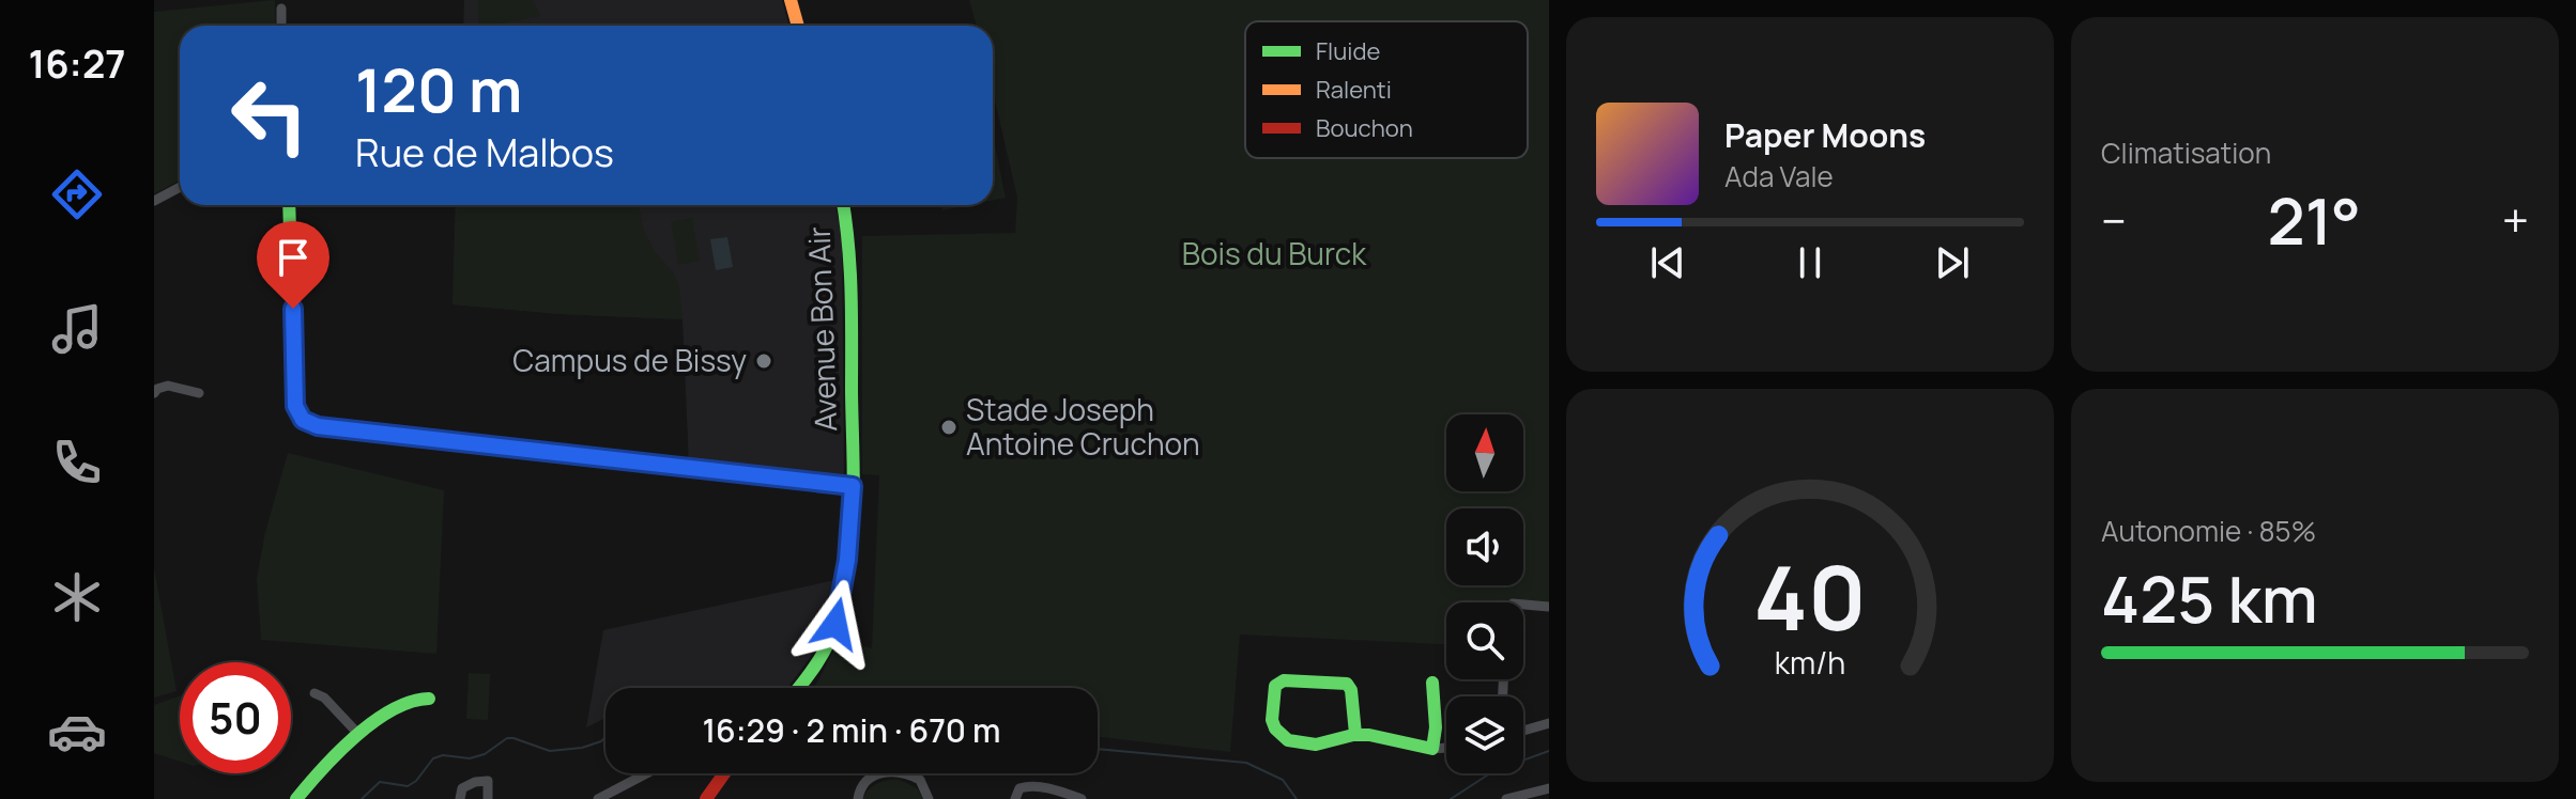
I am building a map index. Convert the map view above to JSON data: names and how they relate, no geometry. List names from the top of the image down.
{
  "streets": {
    "street": ["Avenue Bon Air"]
  },
  "parks": ["Bois du Burck"],
  "places": ["Campus de Bissy", "Stade Joseph Antoine Cruchon"],
  "legend": ["Fluide", "Ralenti", "Bouchon"],
  "north": "top",
  "page": {
    "tabs": "16:27",
    "tile": [
      "Climatisation",
      ["Autonomie · 85%", "425 km"]
    ],
    "turn": ["120 m", "Rue de Malbos"],
    "song": ["Paper Moons", "Ada Vale"],
    "heat": ["−", "21°", "+"],
    "limit": "50",
    "trip": "16:29 · 2 min · 670 m",
    "gauge": ["40", "km/h"]
  }
}
